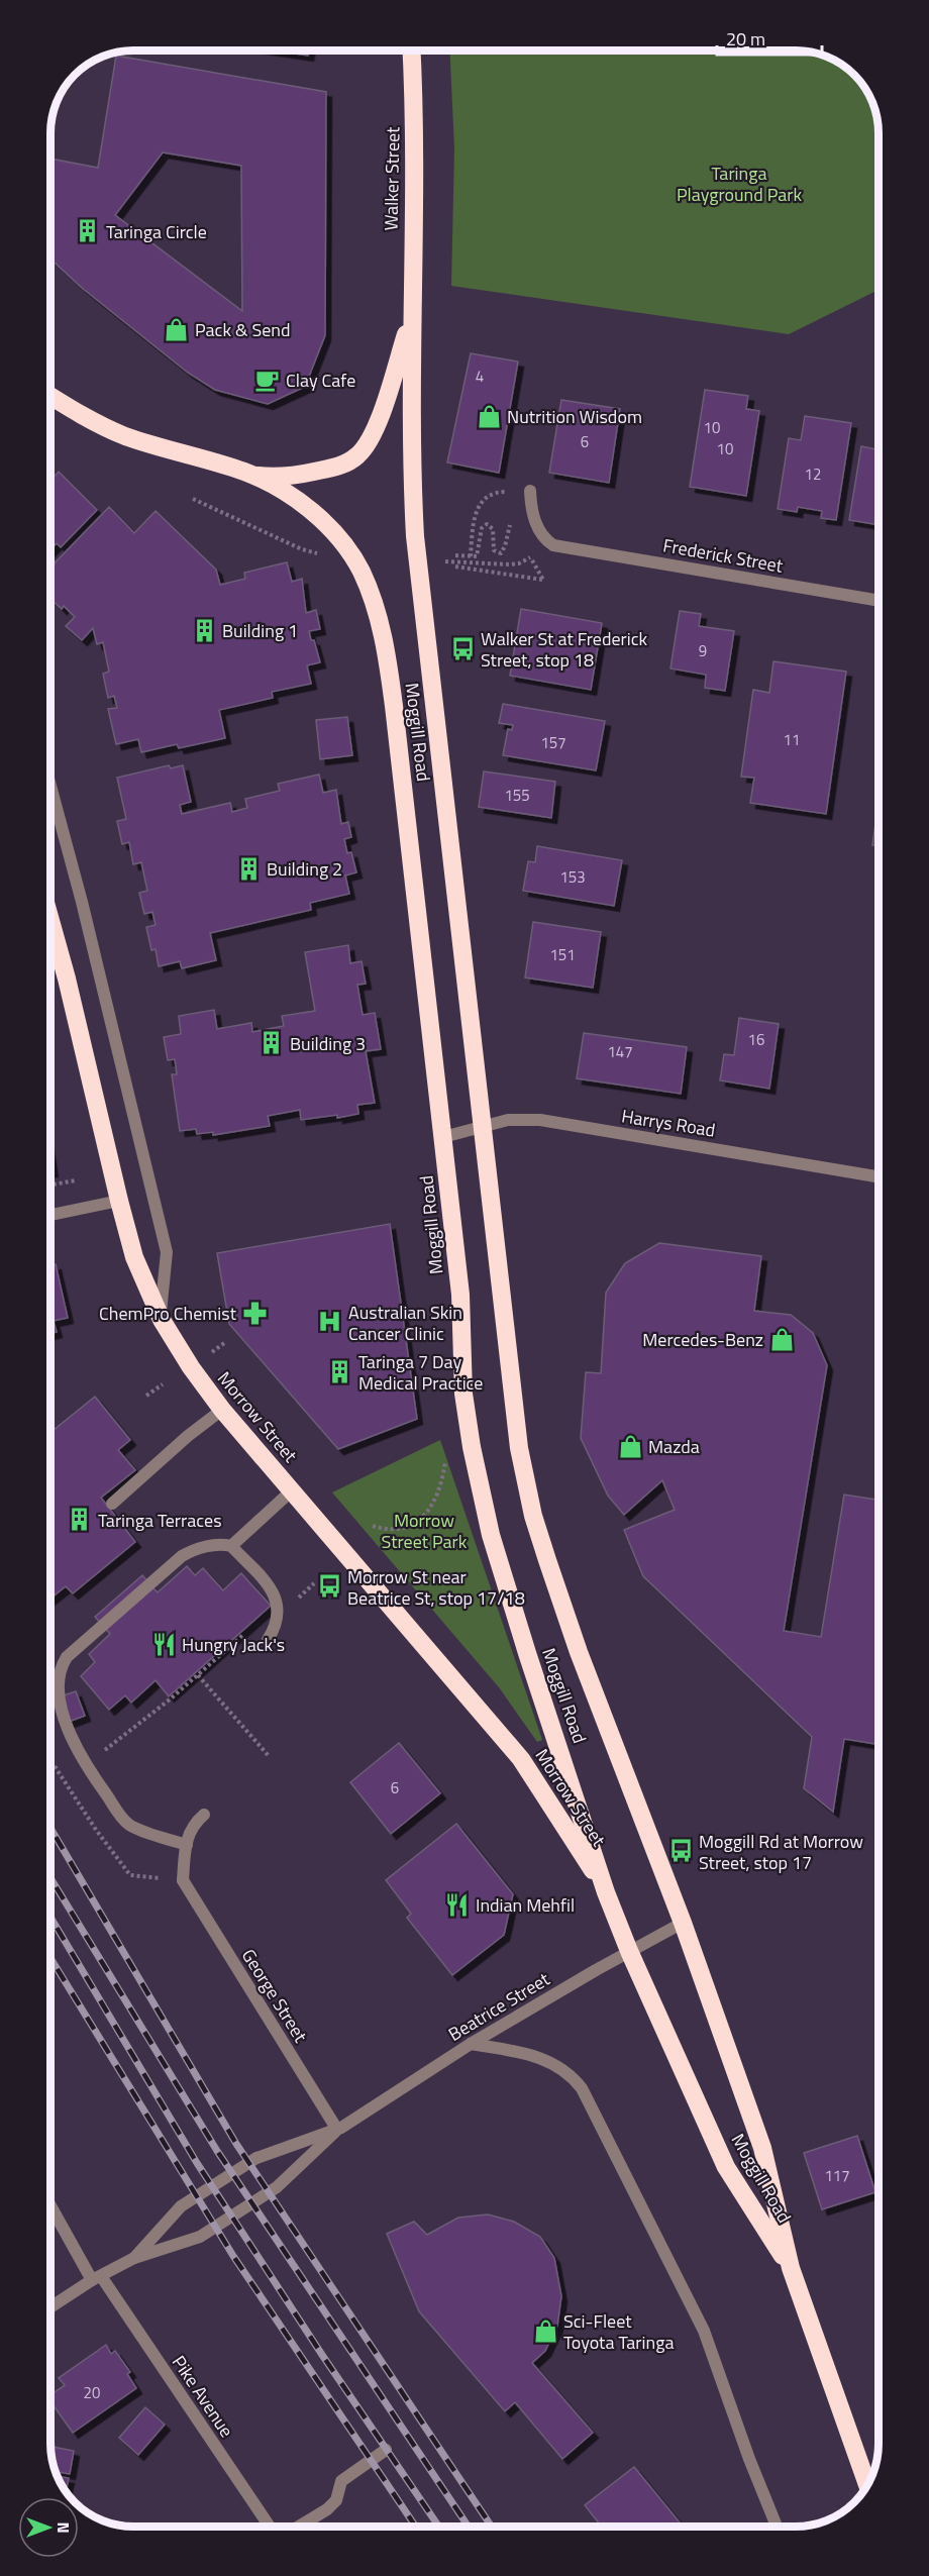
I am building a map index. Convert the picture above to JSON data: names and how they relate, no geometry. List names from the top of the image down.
{
  "streets": {
    "highway": ["Walker Street", "Moggill Road", "Morrow Street"],
    "street": [
      "Frederick Street",
      "Harrys Road",
      "George Street",
      "Beatrice Street",
      "Pike Avenue"
    ]
  },
  "crossings": [
    ["Walker Street", "Moggill Road"],
    ["Moggill Road", "Harrys Road"],
    ["Moggill Road", "Morrow Street"],
    ["Moggill Road", "Beatrice Street"],
    ["George Street", "Beatrice Street"],
    ["Beatrice Street", "Pike Avenue"]
  ],
  "parks": ["Taringa Playground Park", "Morrow Street Park"],
  "places": {
    "building": [
      "Taringa Circle",
      "Building 1",
      "Building 2",
      "Building 3",
      "Taringa 7 Day Medical Practice",
      "Taringa Terraces"
    ],
    "shop": [
      "Pack & Send",
      "Nutrition Wisdom",
      "Mercedes-Benz",
      "Mazda",
      "Sci-Fleet Toyota Taringa"
    ],
    "cafe": ["Clay Cafe"],
    "bus stop": ["Walker St at Frederick Street, stop 18", "Morrow St near Beatrice St, stop 17/18", "Moggill Rd at Morrow Street, stop 17"],
    "pharmacy": ["ChemPro Chemist"],
    "hospital": ["Australian Skin Cancer Clinic"],
    "restaurant": ["Hungry Jack's", "Indian Mehfil"]
  },
  "house_numbers": [
    "4",
    "10",
    "6",
    "10",
    "12",
    "9",
    "11",
    "157",
    "155",
    "153",
    "151",
    "16",
    "147",
    "6",
    "117",
    "20"
  ],
  "scale_bar": "20 m",
  "north": "right"
}
